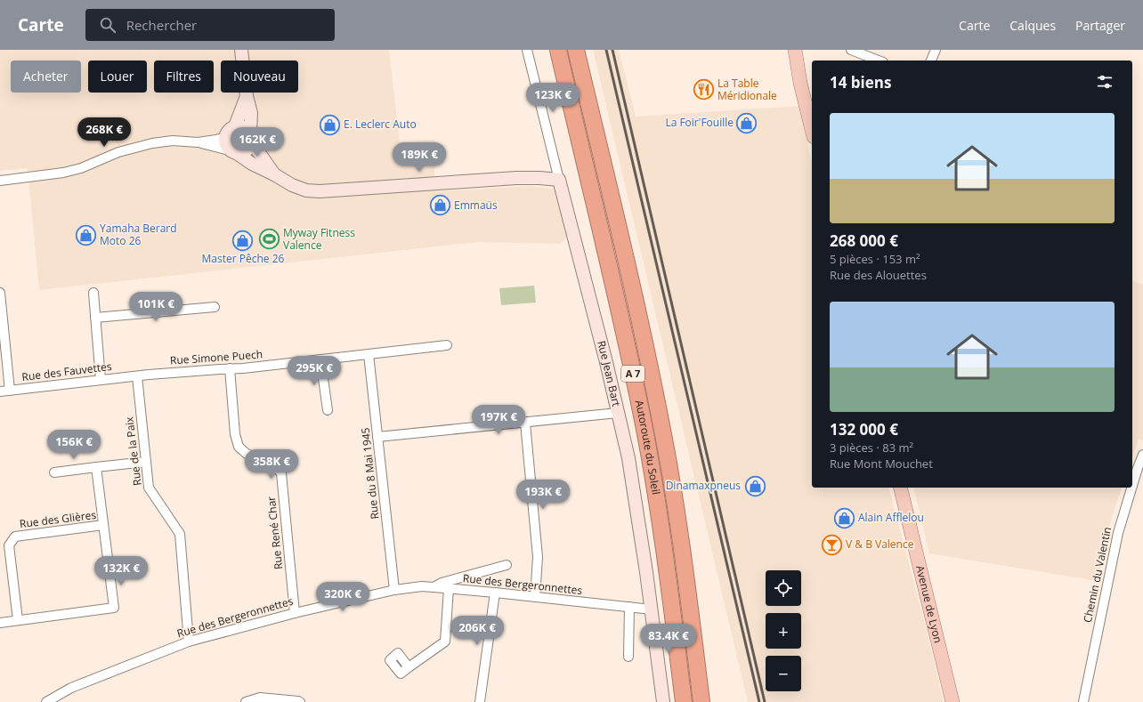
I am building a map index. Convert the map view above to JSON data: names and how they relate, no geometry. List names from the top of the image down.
{
  "streets": {
    "highway": ["A 7", "Autoroute du Soleil"],
    "main road": ["Avenue de Lyon"],
    "street": [
      "Rue Simone Puech",
      "Rue des Fauvettes",
      "Rue Jean Bart",
      "Rue de la Paix",
      "Rue du 8 Mai 1945",
      "Rue des Glières",
      "Rue René Char",
      "Chemin du Valentin",
      "Rue des Bergeronnettes"
    ]
  },
  "crossings": [
    ["Rue Simone Puech", "Rue des Fauvettes"],
    ["Rue Simone Puech", "Rue de la Paix"],
    ["Rue Simone Puech", "Rue du 8 Mai 1945"],
    ["Rue Simone Puech", "Rue René Char"],
    ["Rue des Fauvettes", "Rue de la Paix"],
    ["Rue Jean Bart", "Rue des Bergeronnettes"],
    ["Rue de la Paix", "Rue des Bergeronnettes"],
    ["Rue du 8 Mai 1945", "Rue des Bergeronnettes"],
    ["Rue René Char", "Rue des Bergeronnettes"]
  ],
  "places": {
    "restaurant": ["La Table Méridionale"],
    "shop": [
      "La Foir'Fouille",
      "E. Leclerc Auto",
      "Emmaüs",
      "Yamaha Berard Moto 26",
      "Master Pêche 26",
      "Dinamaxpneus",
      "Alain Afflelou"
    ],
    "sports": ["Myway Fitness Valence"],
    "bar": ["V & B Valence"]
  },
  "page": {
    "header": "Carte",
    "search": "Rechercher",
    "nav": ["Carte", "Calques", "Partager"],
    "chip": [
      "Acheter",
      "Louer",
      "Filtres",
      "Nouveau"
    ],
    "heading": "14 biens",
    "price": [
      "123K €",
      "268K €",
      "162K €",
      "189K €",
      "101K €",
      "295K €",
      "197K €",
      "156K €",
      "358K €",
      "193K €",
      "132K €",
      "320K €",
      "206K €",
      "83.4K €"
    ],
    "list": [
      {
        "name": "268 000 €",
        "note": "5 pièces · 153 m² · Rue des Alouettes"
      },
      {
        "name": "132 000 €",
        "note": "3 pièces · 83 m² · Rue Mont Mouchet"
      }
    ],
    "map_buttons": ["+", "−"]
  }
}
